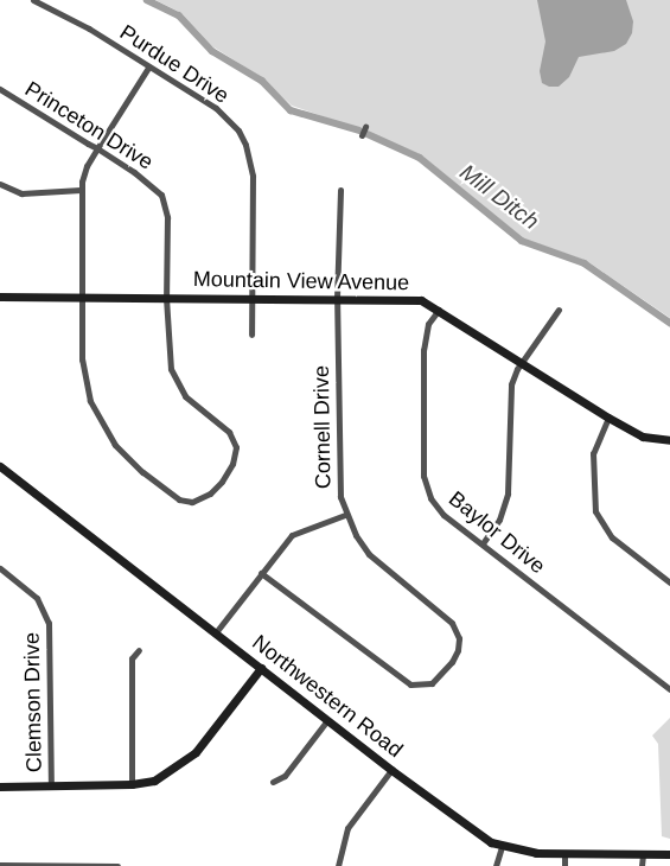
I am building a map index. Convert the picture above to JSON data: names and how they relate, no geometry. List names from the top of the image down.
{
  "streets": {
    "street": [
      "Purdue Drive",
      "Princeton Drive",
      "Mountain View Avenue",
      "Cornell Drive",
      "Baylor Drive",
      "Northwestern Road",
      "Clemson Drive"
    ]
  },
  "crossings": [
    ["Purdue Drive", "Princeton Drive"],
    ["Purdue Drive", "Mountain View Avenue"],
    ["Princeton Drive", "Mountain View Avenue"],
    ["Mountain View Avenue", "Cornell Drive"],
    ["Mountain View Avenue", "Baylor Drive"]
  ],
  "water": ["Mill Ditch"]
}
